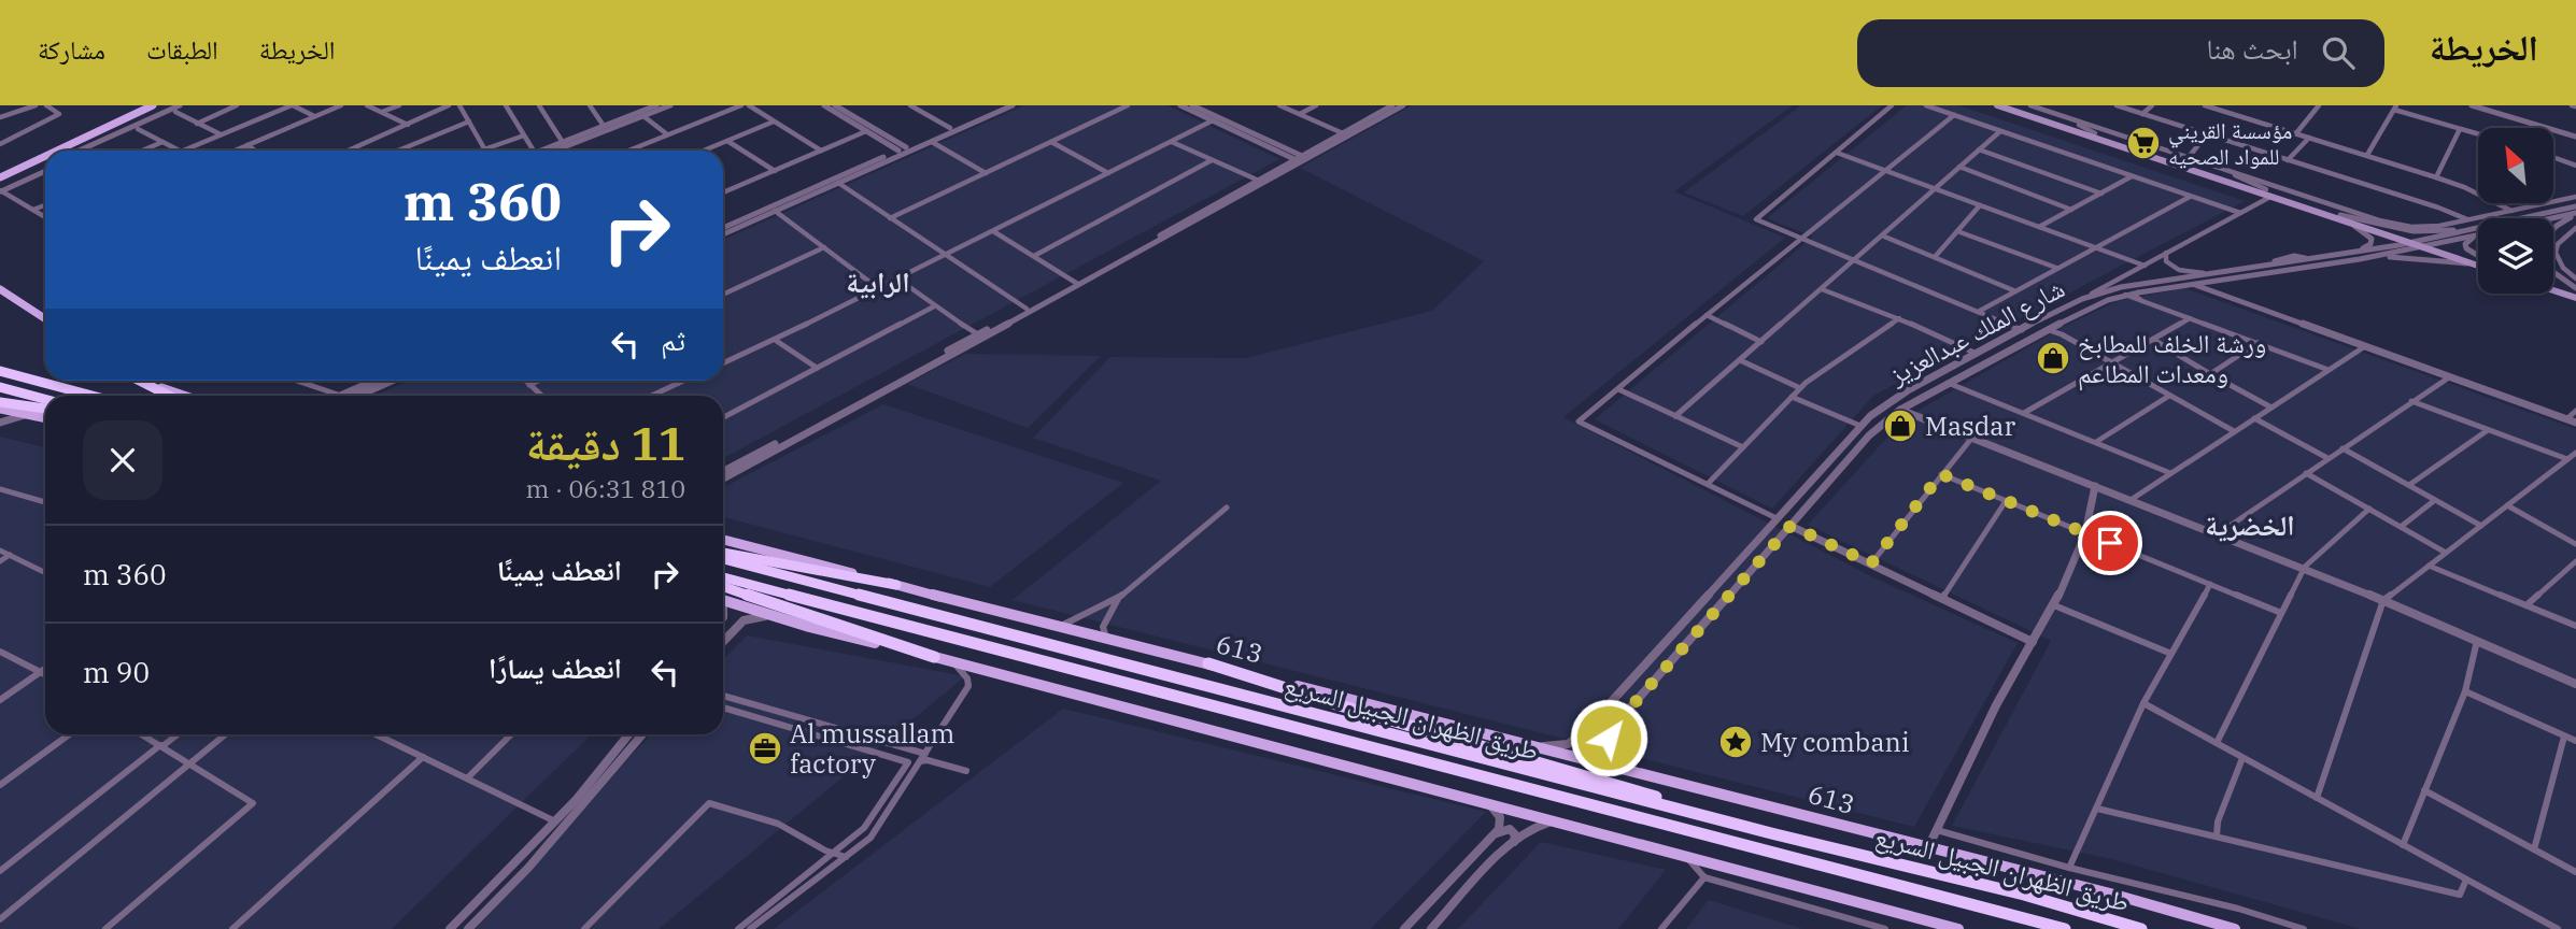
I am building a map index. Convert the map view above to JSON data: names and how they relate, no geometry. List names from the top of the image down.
{
  "streets": {
    "highway": ["613", "طريق الظهران الجبيل السريع"],
    "street": ["شارع الملك عبدالعزيز"]
  },
  "districts": ["الرابية", "الخضرية"],
  "places": {
    "supermarket": ["مؤسسة القريني للمواد الصحيه"],
    "shop": ["ورشة الخلف للمطابخ ومعدات المطاعم", "Masdar"],
    "place": ["My combani"],
    "office": ["Al mussallam factory"]
  },
  "north": "top left",
  "page": {
    "header": "الخريطة",
    "search": "ابحث هنا",
    "nav": ["الخريطة", "الطبقات", "مشاركة"],
    "turn": ["360 m", "انعطف يمينًا"],
    "then": "ثم",
    "heading": ["11 دقيقة", "810 m · 06:31"],
    "list": [
      {
        "name": "انعطف يمينًا",
        "value": "360 m"
      },
      {
        "name": "انعطف يسارًا",
        "value": "90 m"
      }
    ]
  }
}
